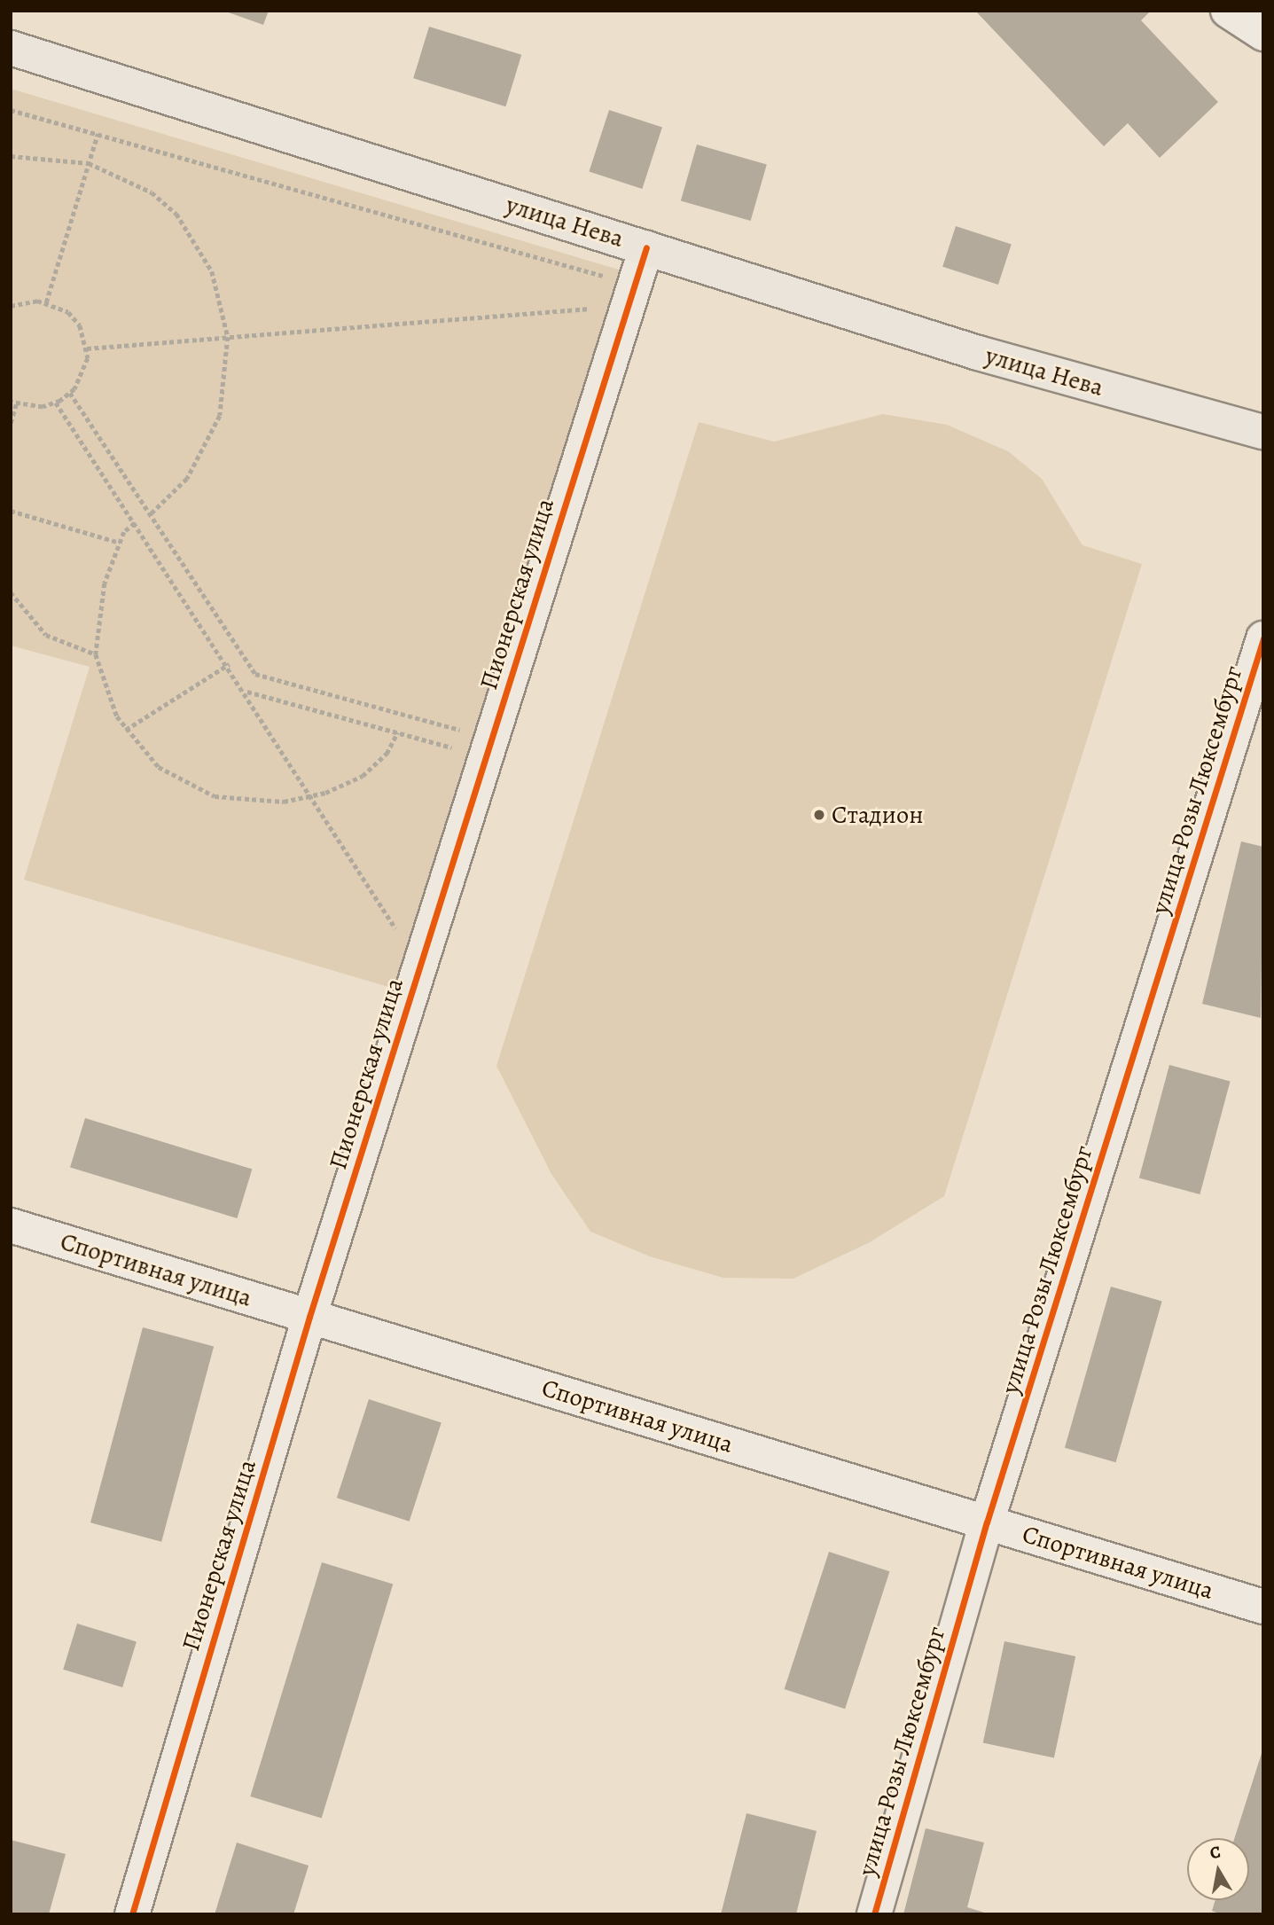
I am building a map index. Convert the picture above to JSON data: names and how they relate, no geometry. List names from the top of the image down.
{
  "streets": {
    "main road": ["улица Нева"],
    "street": ["Пионерская улица", "улица Розы Люксембург", "Спортивная улица"]
  },
  "crossings": [
    ["улица Нева", "Пионерская улица"],
    ["Пионерская улица", "Спортивная улица"],
    ["улица Розы Люксембург", "Спортивная улица"]
  ],
  "places": ["Стадион"],
  "north": "top"
}
